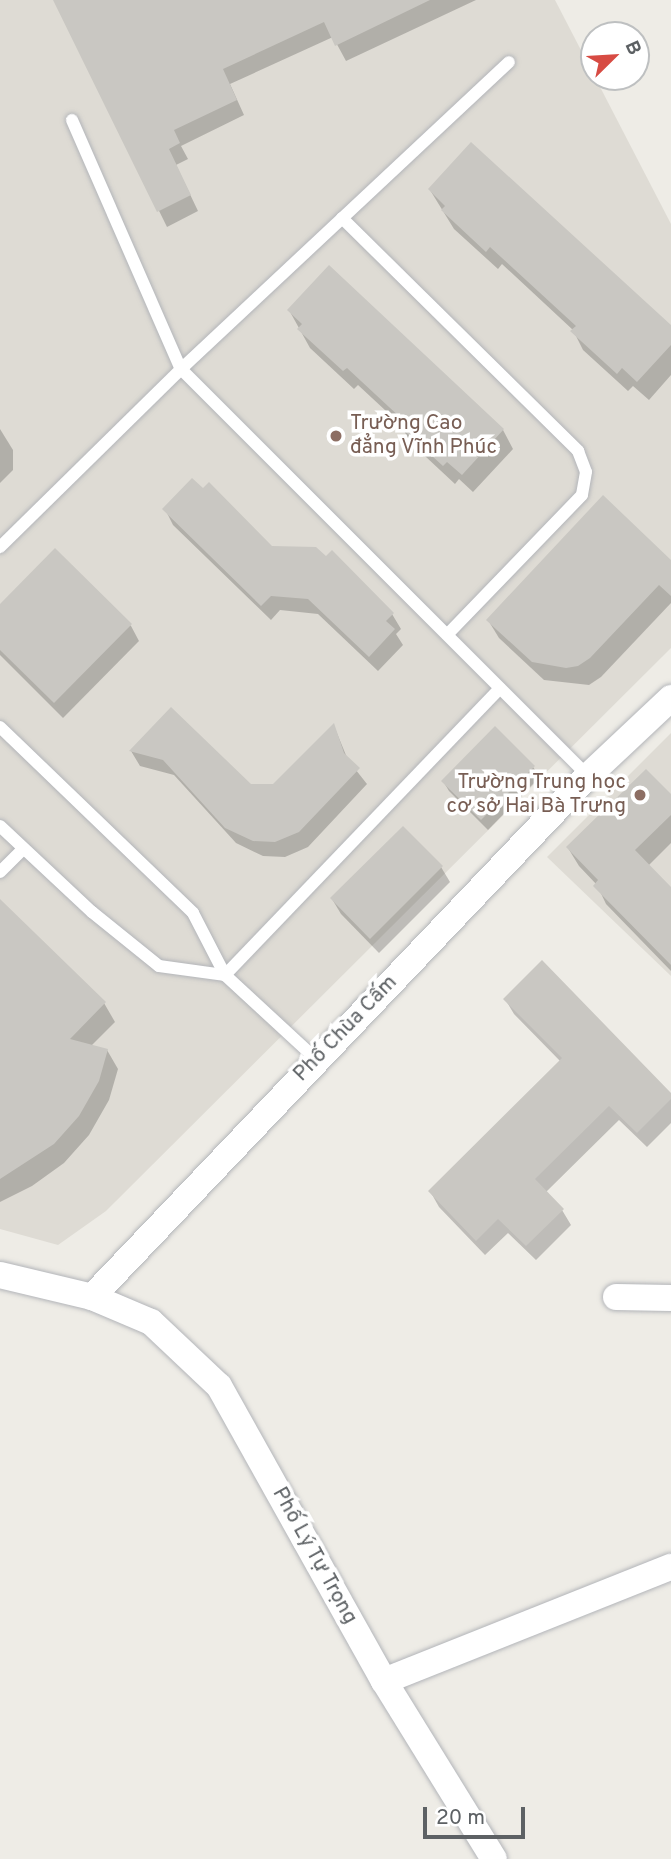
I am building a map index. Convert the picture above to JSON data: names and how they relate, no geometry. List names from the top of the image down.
{
  "streets": {
    "street": ["Phố Chùa Cấm", "Phố Lý Tự Trọng"]
  },
  "crossings": [
    ["Phố Chùa Cấm", "Phố Lý Tự Trọng"]
  ],
  "places": ["Trường Cao đẳng Vĩnh Phúc", "Trường Trung học cơ sở Hai Bà Trưng"],
  "scale_bar": "20 m",
  "north": "top right"
}
